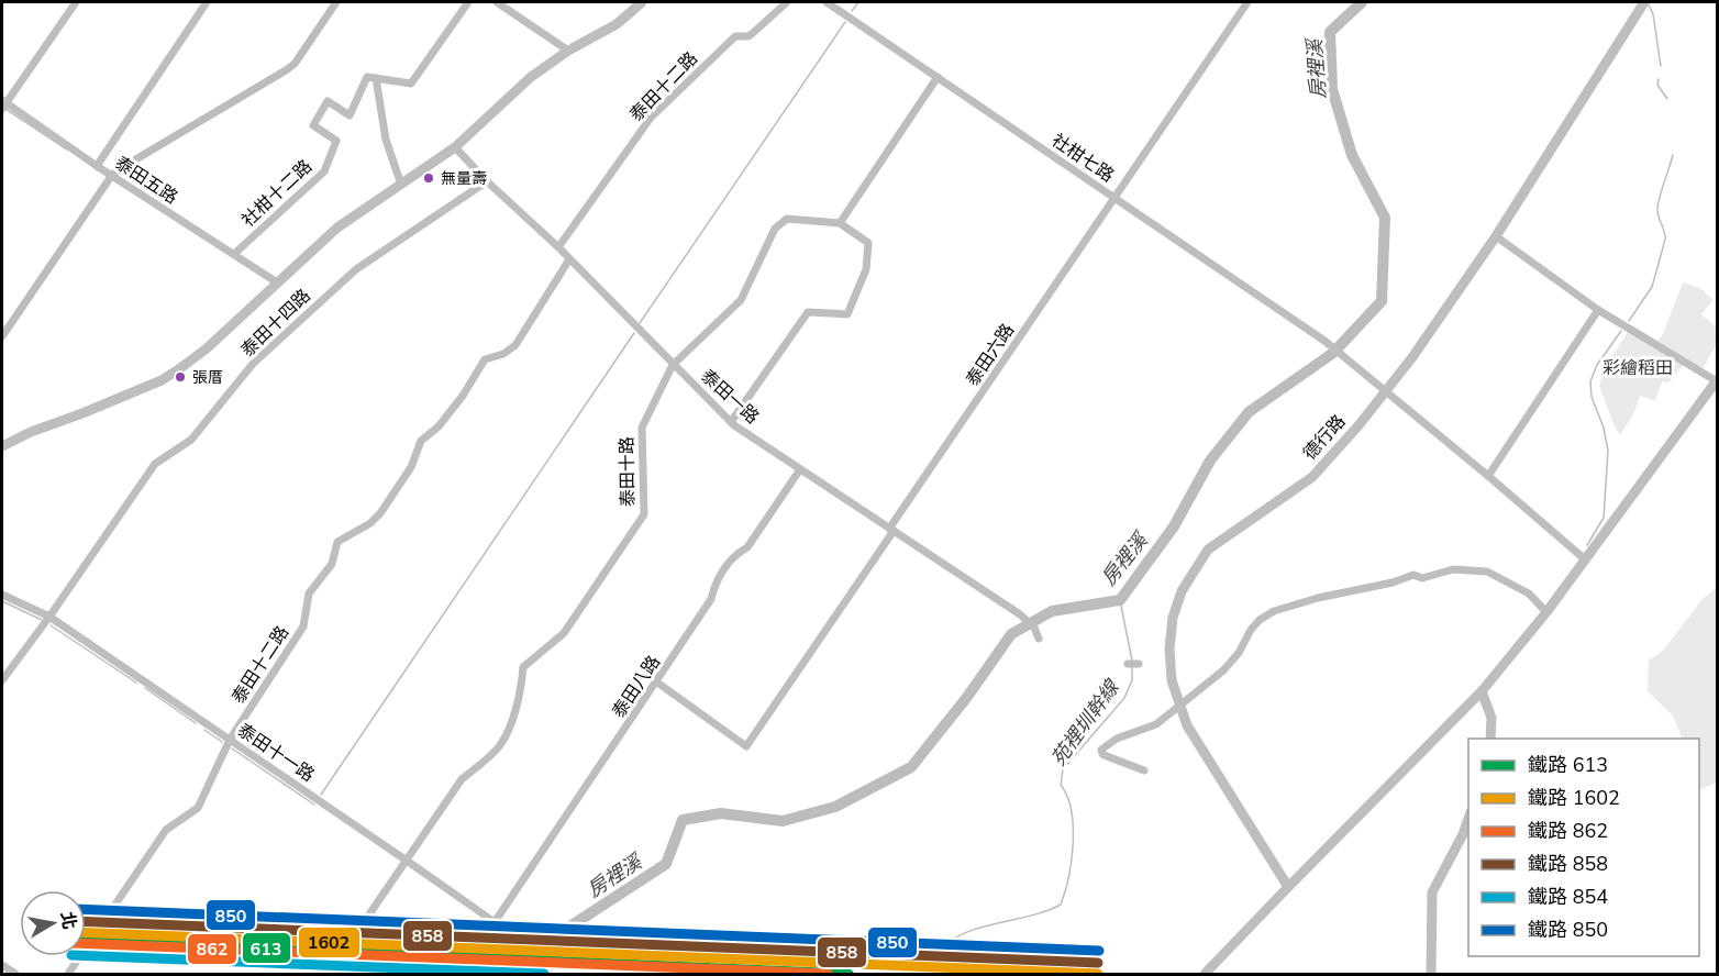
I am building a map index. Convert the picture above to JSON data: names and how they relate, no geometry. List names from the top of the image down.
{
  "streets": {
    "street": [
      "泰田十二路",
      "社柑七路",
      "泰田五路",
      "社柑十二路",
      "泰田十四路",
      "泰田六路",
      "泰田一路",
      "德行路",
      "泰田十路",
      "泰田八路",
      "泰田十一路"
    ]
  },
  "crossings": [
    ["泰田十二路", "泰田一路"],
    ["泰田十二路", "泰田十一路"],
    ["社柑七路", "泰田六路"],
    ["社柑七路", "德行路"],
    ["泰田五路", "社柑十二路"],
    ["泰田十四路", "泰田一路"],
    ["泰田十四路", "泰田十一路"],
    ["泰田六路", "泰田一路"],
    ["泰田六路", "泰田八路"],
    ["泰田一路", "泰田十路"],
    ["泰田一路", "泰田八路"],
    ["泰田十路", "泰田十一路"],
    ["泰田八路", "泰田十一路"]
  ],
  "water": ["房裡溪", "苑裡圳幹線"],
  "parks": ["彩繪稻田"],
  "places": ["無量壽", "張厝"],
  "lines": [
    "rail line 850",
    "rail line 858",
    "rail line 1602",
    "rail line 613",
    "rail line 862",
    "rail line 854"
  ],
  "legend": [
    "鐵路 613",
    "鐵路 1602",
    "鐵路 862",
    "鐵路 858",
    "鐵路 854",
    "鐵路 850"
  ],
  "north": "right"
}
